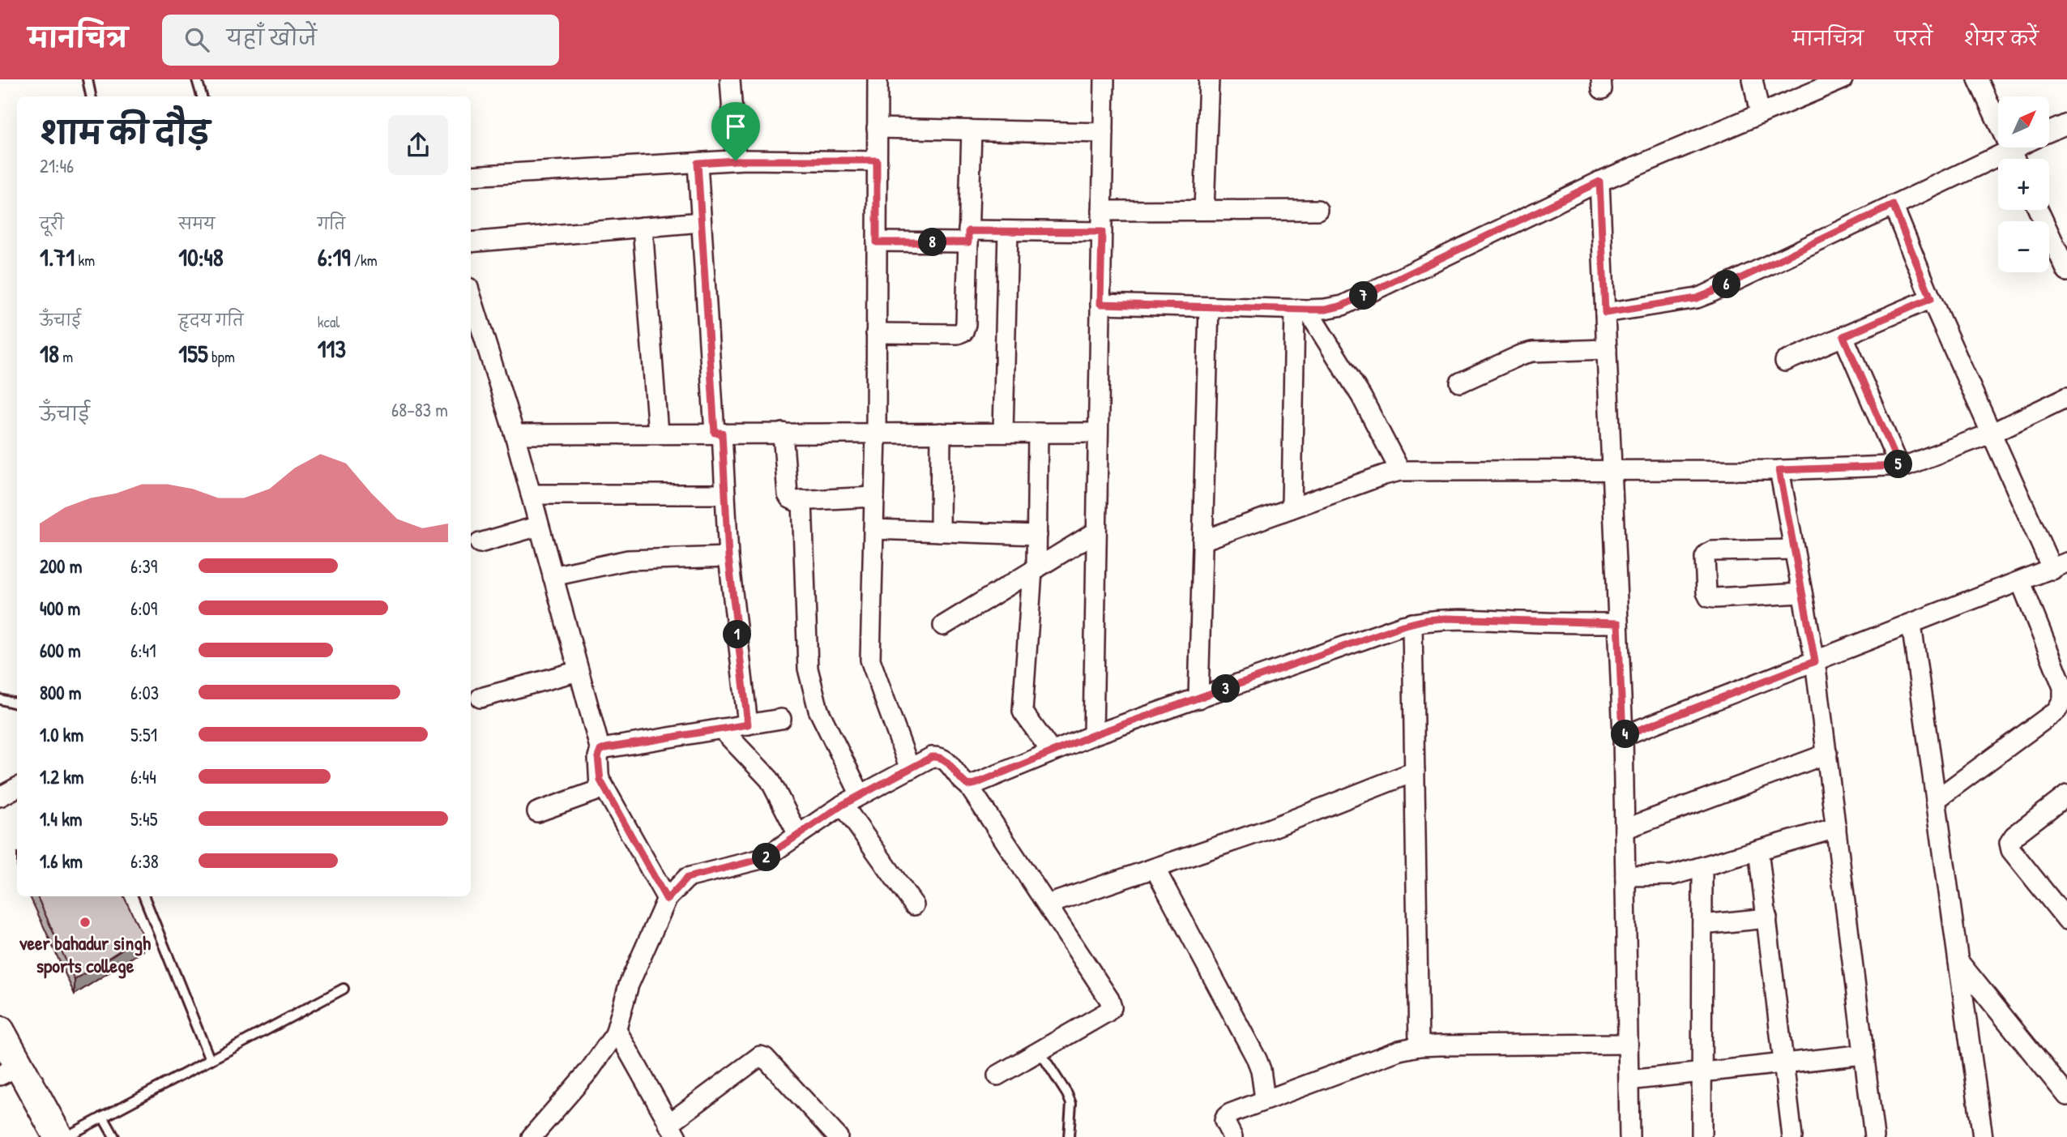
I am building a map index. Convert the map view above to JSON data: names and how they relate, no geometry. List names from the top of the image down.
{
  "places": ["veer bahadur singh sports college"],
  "north": "top right",
  "page": {
    "header": "मानचित्र",
    "search": "यहाँ खोजें",
    "nav": ["मानचित्र", "परतें", "शेयर करें"],
    "map_buttons": ["+", "−"],
    "heading": ["शाम की दौड़", "21:46"],
    "stats": [
      ["दूरी", "1.71 km"],
      ["समय", "10:48"],
      ["गति", "6:19 /km"],
      ["ऊँचाई", "18 m"],
      ["हृदय गति", "155 bpm"],
      ["kcal", "113"]
    ],
    "pins": [
      "8",
      "6",
      "7",
      "5",
      "1",
      "3",
      "4",
      "2"
    ],
    "chart": ["ऊँचाई", "68–83 m"],
    "list": [
      {
        "name": "200 m",
        "note": "6:39"
      },
      {
        "name": "400 m",
        "note": "6:09"
      },
      {
        "name": "600 m",
        "note": "6:41"
      },
      {
        "name": "800 m",
        "note": "6:03"
      },
      {
        "name": "1.0 km",
        "note": "5:51"
      },
      {
        "name": "1.2 km",
        "note": "6:44"
      },
      {
        "name": "1.4 km",
        "note": "5:45"
      },
      {
        "name": "1.6 km",
        "note": "6:38"
      }
    ]
  }
}
